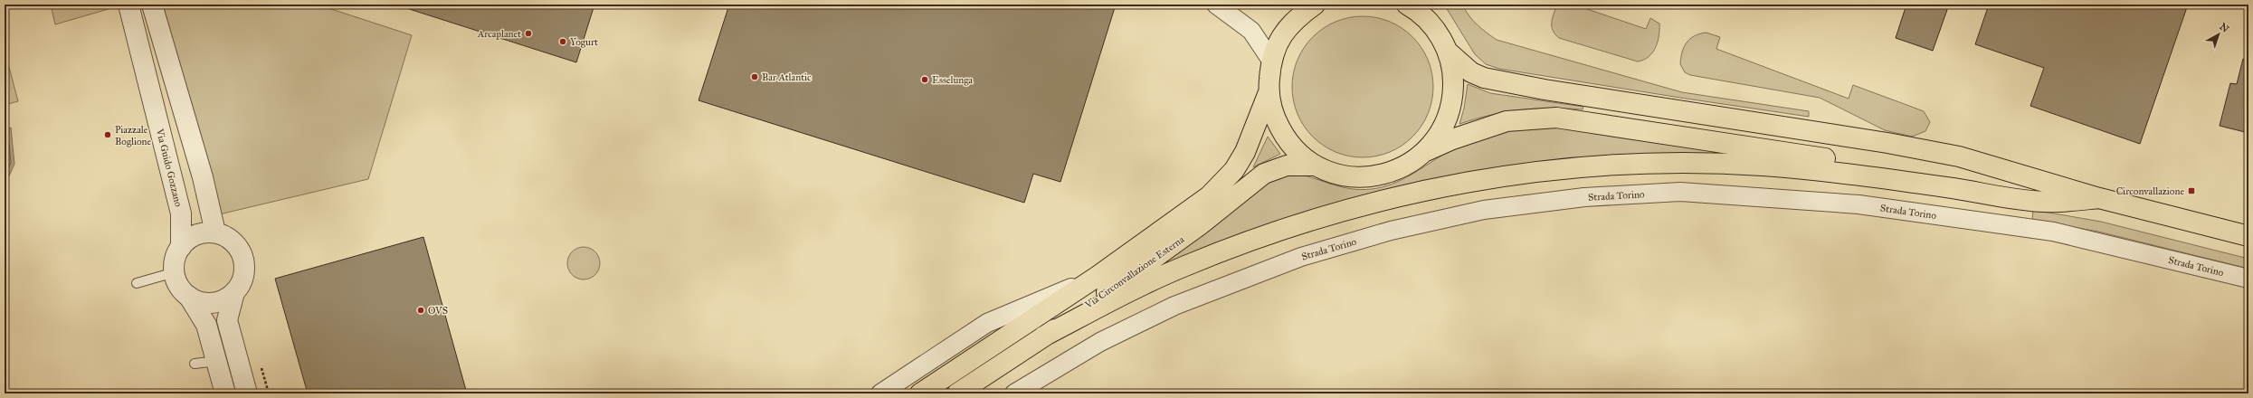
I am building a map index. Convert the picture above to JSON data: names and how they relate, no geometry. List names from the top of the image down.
{
  "streets": {
    "main road": ["Via Circonvallazione Esterna"],
    "street": ["Via Guido Gozzano", "Strada Torino"]
  },
  "places": {
    "other": [
      "Arcaplanet",
      "Yogurt",
      "Bar Atlantic",
      "Esselunga",
      "Piazzale Boglione",
      "OVS"
    ],
    "transit": ["Circonvallazione"]
  },
  "north": "top right"
}
